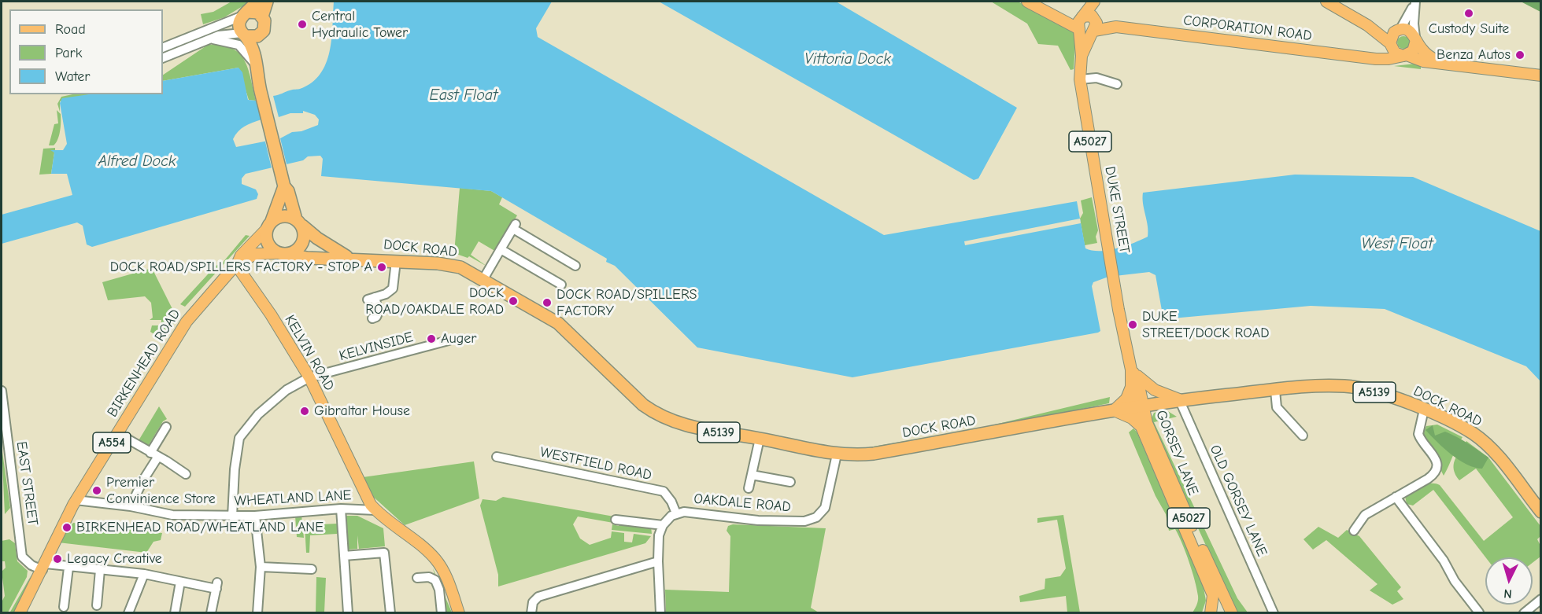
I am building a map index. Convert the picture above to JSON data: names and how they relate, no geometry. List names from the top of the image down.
{
  "streets": {
    "highway": ["DOCK ROAD", "A5139", "A554"],
    "main road": [
      "CORPORATION ROAD",
      "A5027",
      "DUKE STREET",
      "KELVIN ROAD",
      "BIRKENHEAD ROAD",
      "GORSEY LANE"
    ],
    "street": [
      "KELVINSIDE",
      "WESTFIELD ROAD",
      "EAST STREET",
      "WHEATLAND LANE",
      "OLD GORSEY LANE",
      "OAKDALE ROAD"
    ]
  },
  "crossings": [
    ["CORPORATION ROAD", "DUKE STREET"],
    ["DUKE STREET", "DOCK ROAD"],
    ["DUKE STREET", "GORSEY LANE"],
    ["DOCK ROAD", "BIRKENHEAD ROAD"],
    ["DOCK ROAD", "A554"],
    ["DOCK ROAD", "GORSEY LANE"],
    ["DOCK ROAD", "OLD GORSEY LANE"],
    ["DOCK ROAD", "OAKDALE ROAD"],
    ["KELVINSIDE", "KELVIN ROAD"],
    ["KELVINSIDE", "WHEATLAND LANE"],
    ["KELVIN ROAD", "BIRKENHEAD ROAD"],
    ["KELVIN ROAD", "WHEATLAND LANE"],
    ["BIRKENHEAD ROAD", "A554"],
    ["BIRKENHEAD ROAD", "EAST STREET"],
    ["BIRKENHEAD ROAD", "WHEATLAND LANE"],
    ["WESTFIELD ROAD", "OAKDALE ROAD"]
  ],
  "water": [
    "Vittoria Dock",
    "East Float",
    "Alfred Dock",
    "West Float"
  ],
  "places": [
    "Custody Suite",
    "Central Hydraulic Tower",
    "Benza Autos",
    "DOCK ROAD/SPILLERS FACTORY - STOP A",
    "DOCK ROAD/OAKDALE ROAD",
    "DOCK ROAD/SPILLERS FACTORY",
    "DUKE STREET/DOCK ROAD",
    "Auger",
    "Gibraltar House",
    "Premier Convinience Store",
    "BIRKENHEAD ROAD/WHEATLAND LANE",
    "Legacy Creative"
  ],
  "legend": ["Road", "Park", "Water"],
  "north": "bottom"
}
